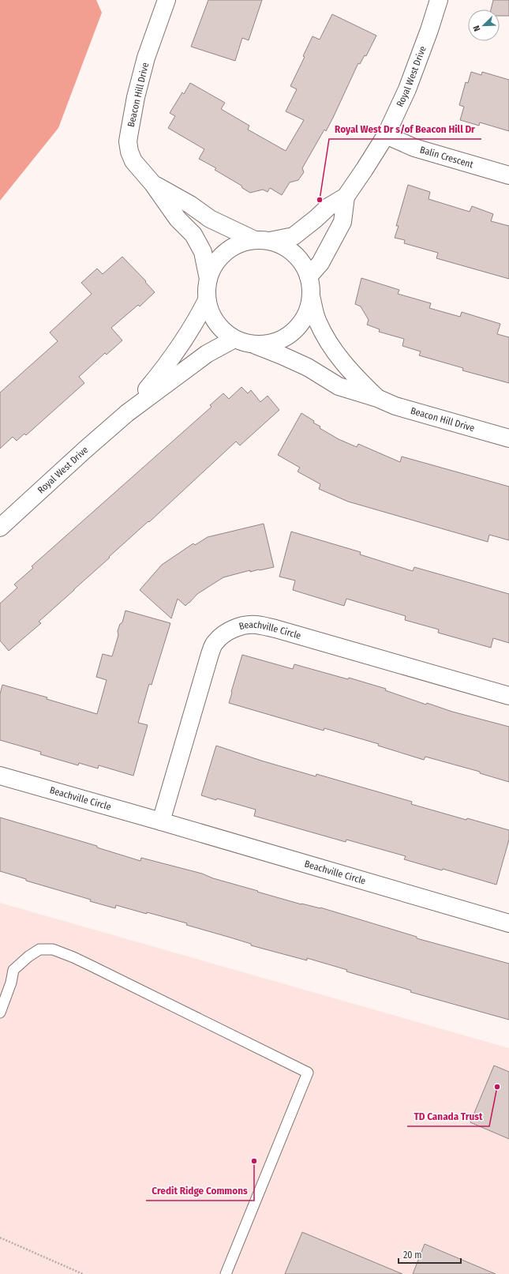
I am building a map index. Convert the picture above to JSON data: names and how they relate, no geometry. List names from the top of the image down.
{
  "streets": {
    "street": [
      "Royal West Drive",
      "Beacon Hill Drive",
      "Balin Crescent",
      "Beachville Circle"
    ]
  },
  "crossings": [
    ["Royal West Drive", "Beacon Hill Drive"],
    ["Royal West Drive", "Balin Crescent"]
  ],
  "places": ["Royal West Dr s/of Beacon Hill Dr", "TD Canada Trust", "Credit Ridge Commons"],
  "scale_bar": "20 m",
  "north": "bottom left"
}
